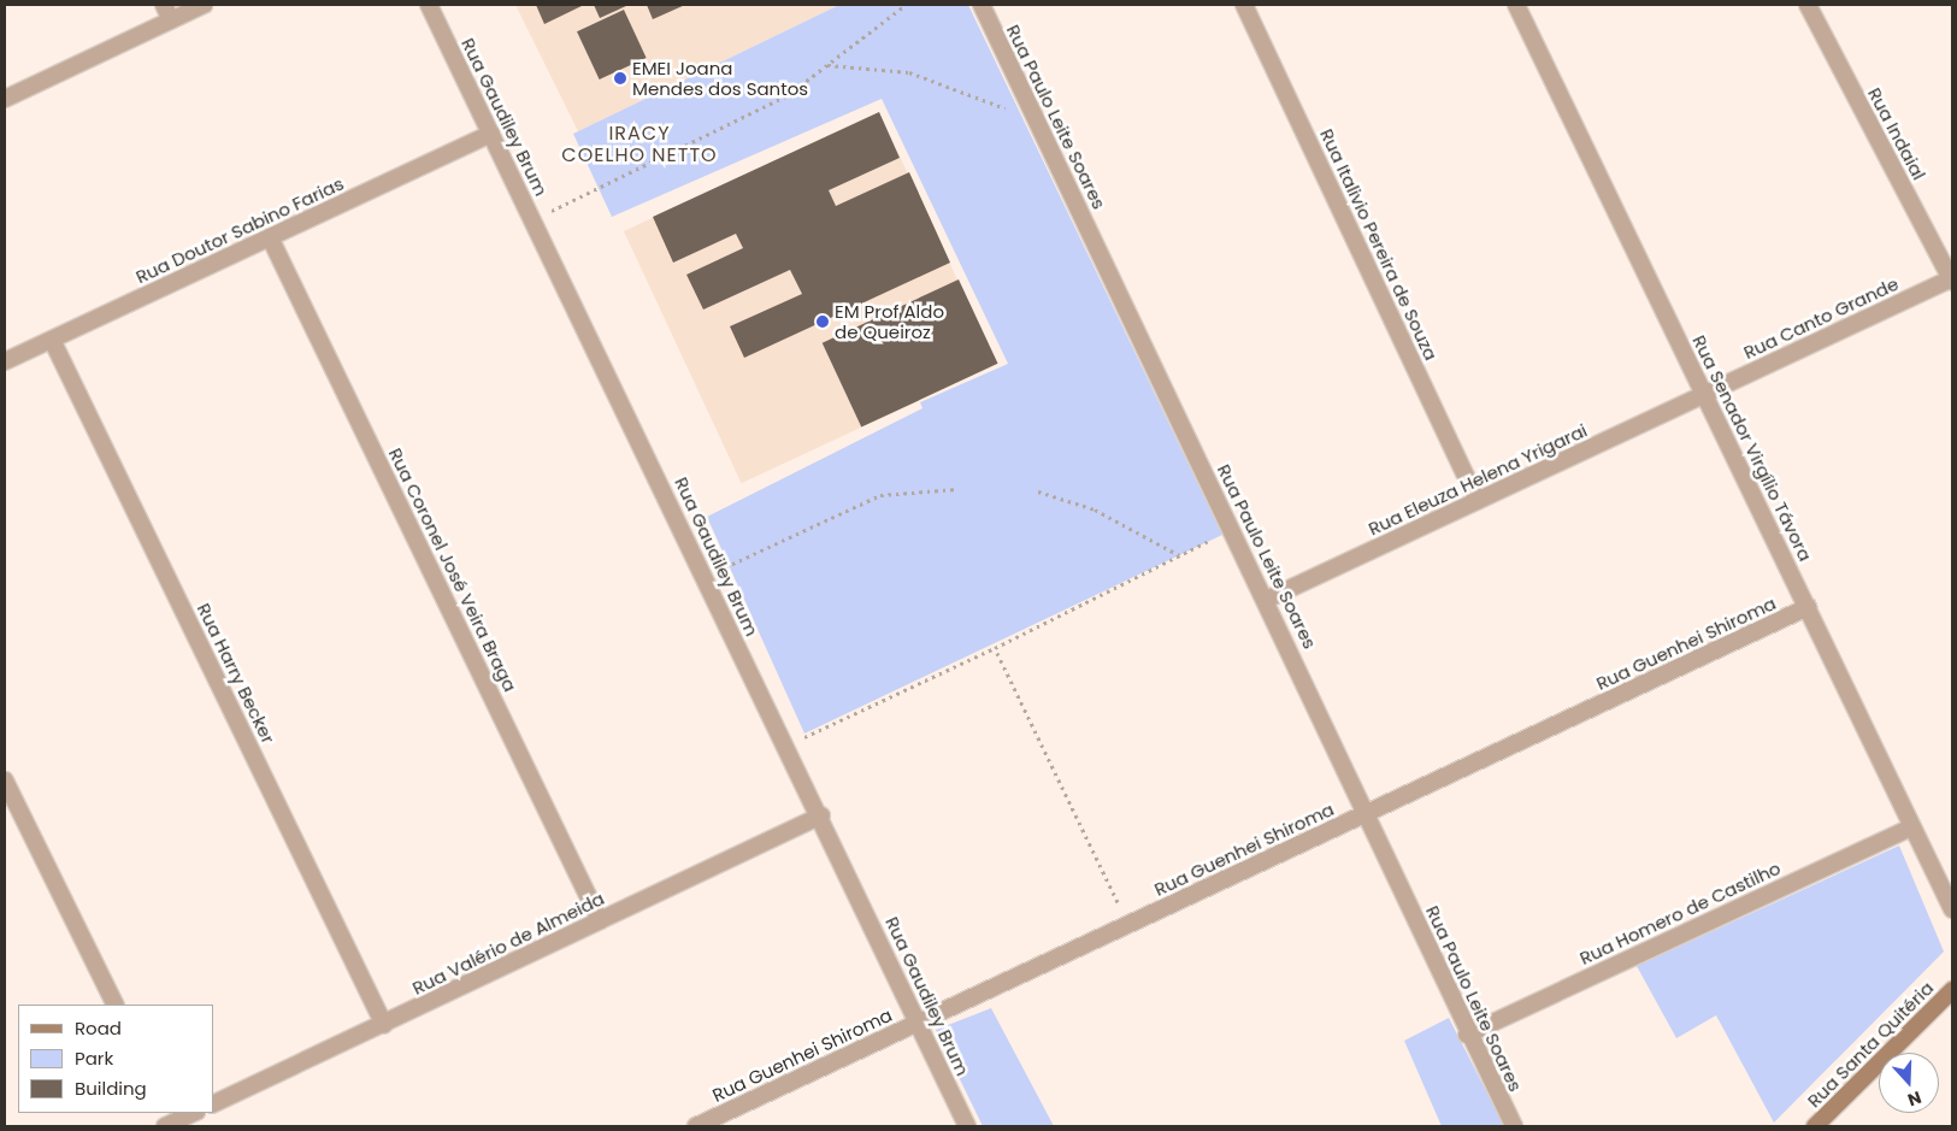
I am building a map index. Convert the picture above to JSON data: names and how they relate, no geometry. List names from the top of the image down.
{
  "streets": {
    "main road": ["Rua Santa Quitéria"],
    "street": [
      "Rua Gaudiley Brum",
      "Rua Paulo Leite Soares",
      "Rua Indaial",
      "Rua Doutor Sabino Farias",
      "Rua Italivio Pereira de Souza",
      "Rua Canto Grande",
      "Rua Senador Virgílio Távora",
      "Rua Eleuza Helena Yrigarai",
      "Rua Coronel José Veira Braga",
      "Rua Guenhei Shiroma",
      "Rua Harry Becker",
      "Rua Homero de Castilho",
      "Rua Valério de Almeida"
    ]
  },
  "crossings": [
    ["Rua Gaudiley Brum", "Rua Doutor Sabino Farias"],
    ["Rua Gaudiley Brum", "Rua Guenhei Shiroma"],
    ["Rua Gaudiley Brum", "Rua Valério de Almeida"],
    ["Rua Paulo Leite Soares", "Rua Eleuza Helena Yrigarai"],
    ["Rua Paulo Leite Soares", "Rua Guenhei Shiroma"],
    ["Rua Paulo Leite Soares", "Rua Homero de Castilho"],
    ["Rua Indaial", "Rua Canto Grande"],
    ["Rua Doutor Sabino Farias", "Rua Coronel José Veira Braga"],
    ["Rua Doutor Sabino Farias", "Rua Harry Becker"],
    ["Rua Italivio Pereira de Souza", "Rua Eleuza Helena Yrigarai"],
    ["Rua Canto Grande", "Rua Senador Virgílio Távora"],
    ["Rua Canto Grande", "Rua Eleuza Helena Yrigarai"],
    ["Rua Senador Virgílio Távora", "Rua Eleuza Helena Yrigarai"],
    ["Rua Senador Virgílio Távora", "Rua Guenhei Shiroma"],
    ["Rua Senador Virgílio Távora", "Rua Homero de Castilho"],
    ["Rua Coronel José Veira Braga", "Rua Valério de Almeida"],
    ["Rua Harry Becker", "Rua Valério de Almeida"]
  ],
  "districts": ["IRACY COELHO NETTO"],
  "places": ["EMEI Joana Mendes dos Santos", "EM Prof Aldo de Queiroz"],
  "legend": ["Road", "Park", "Building"],
  "north": "bottom"
}
